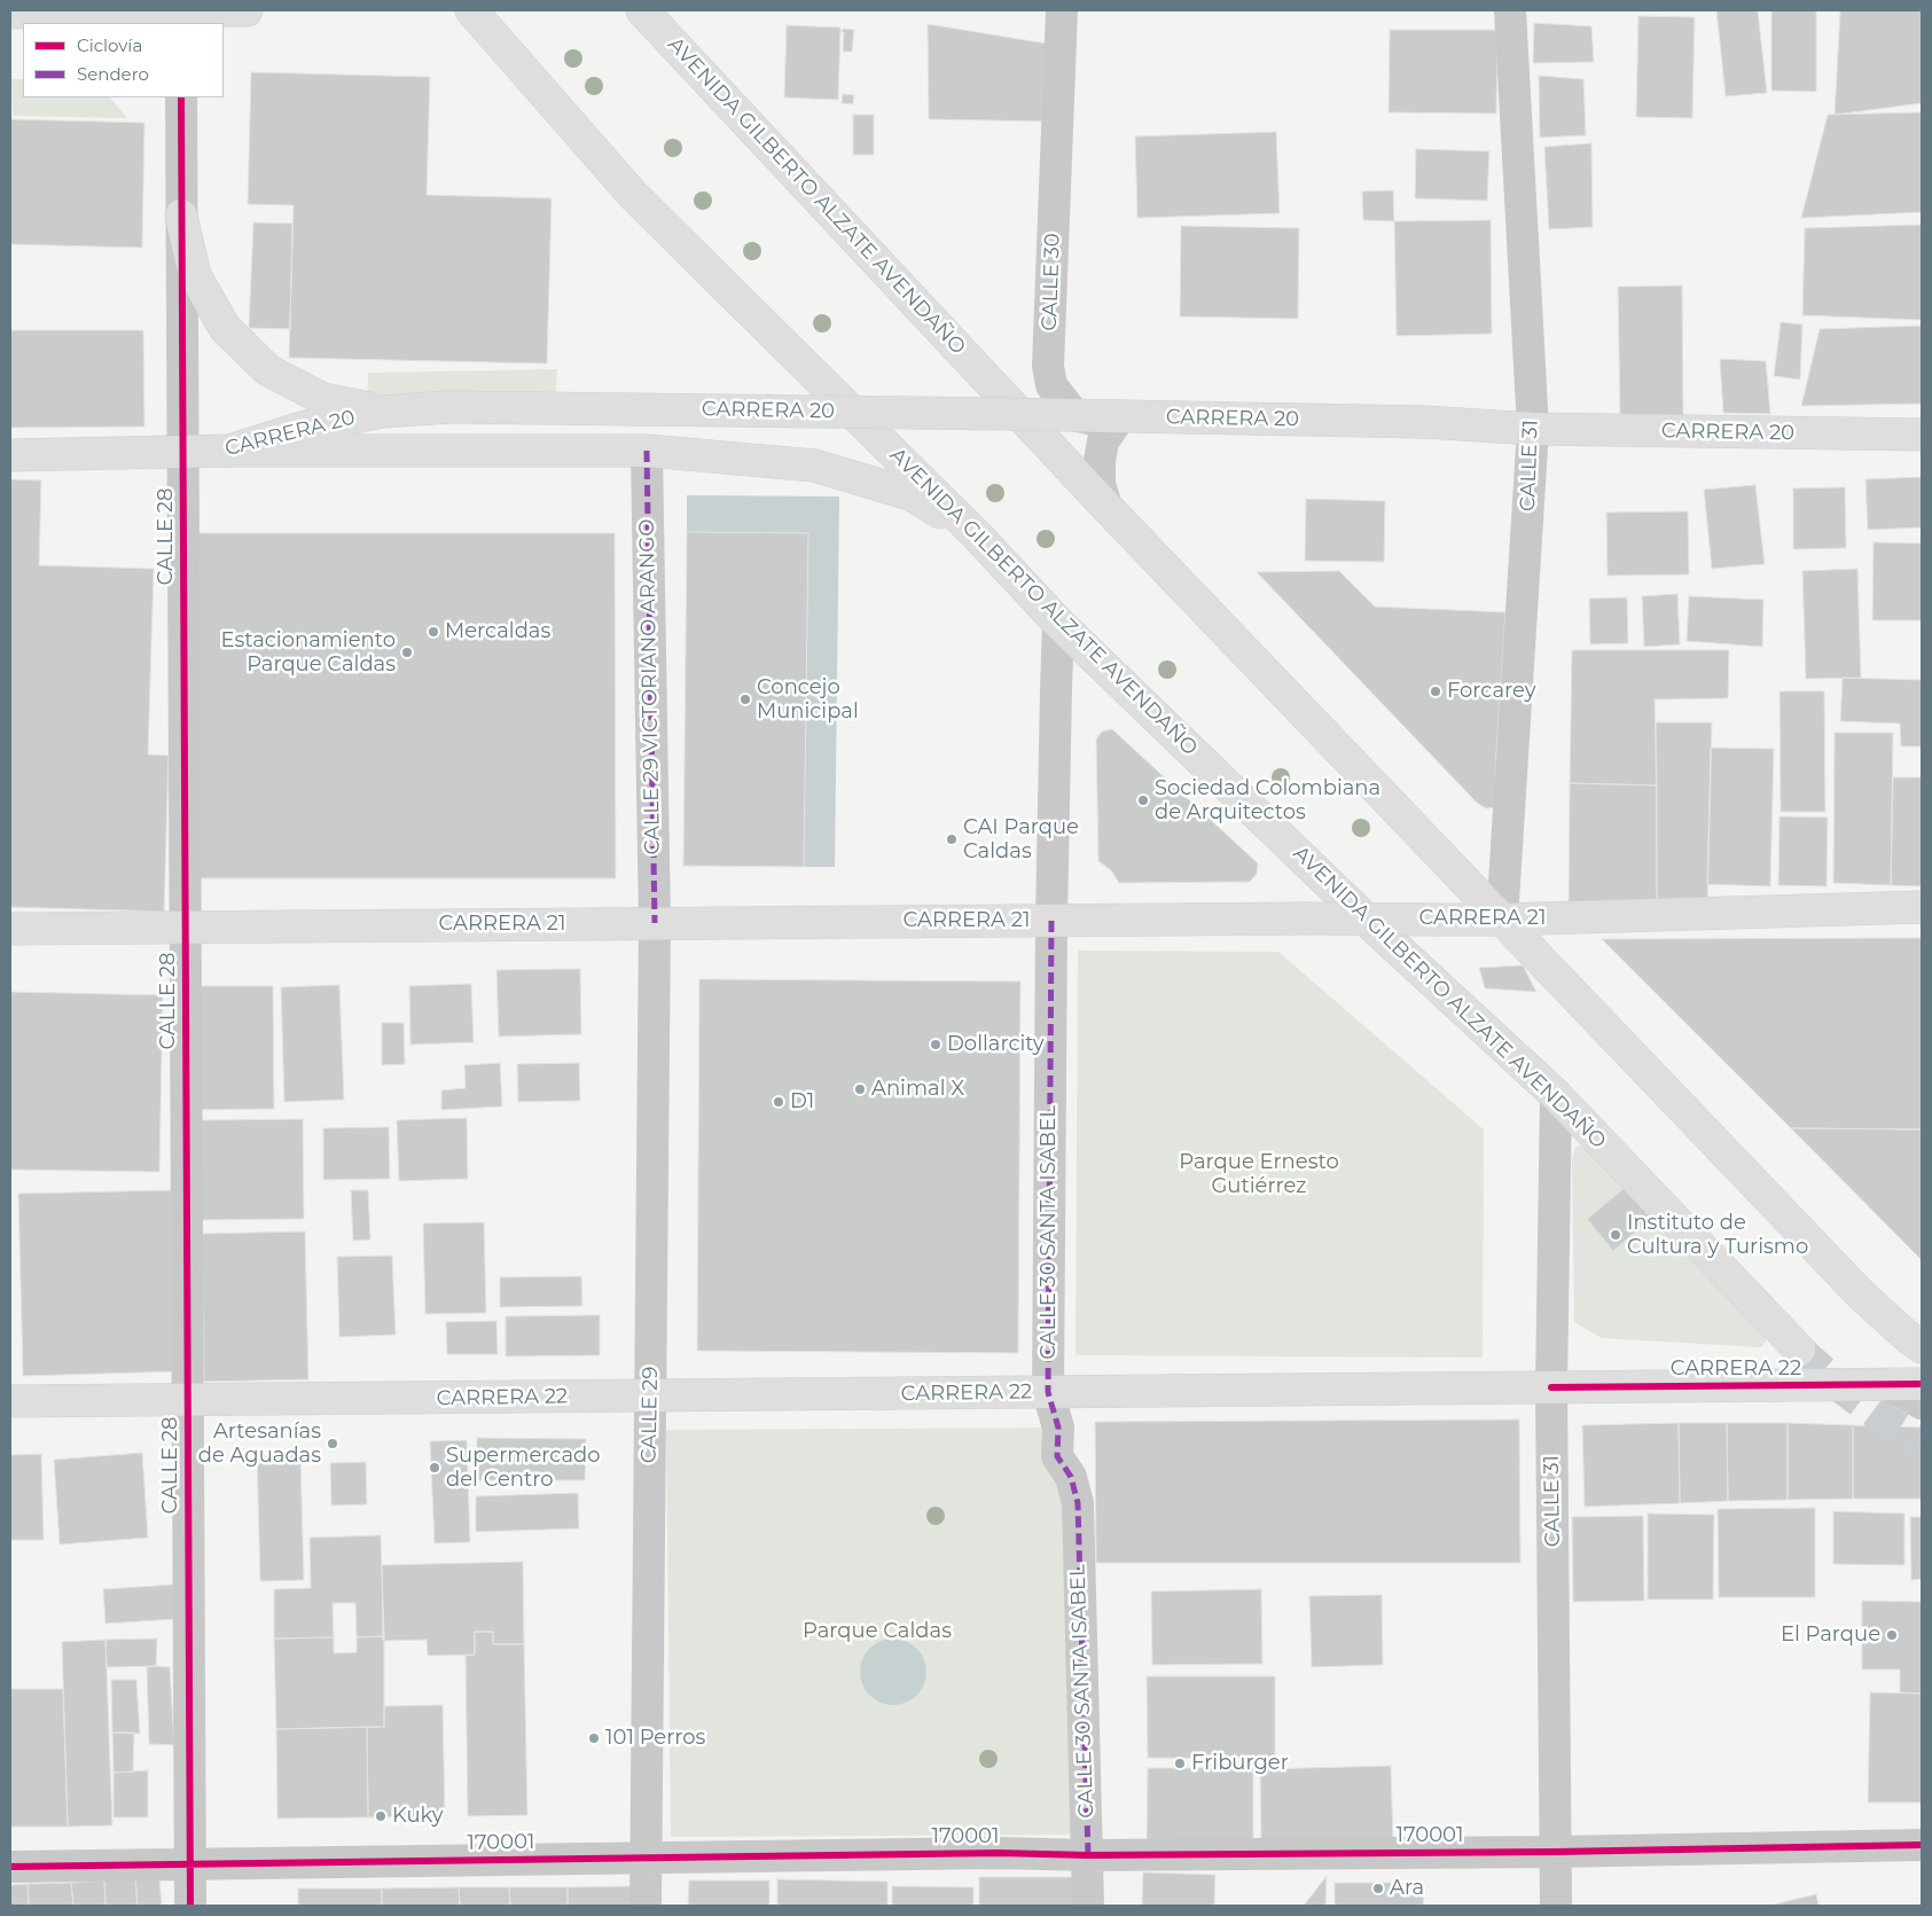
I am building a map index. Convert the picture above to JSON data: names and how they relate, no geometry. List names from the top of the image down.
{
  "streets": {
    "main road": [
      "AVENIDA GILBERTO ALZATE AVENDAÑO",
      "CARRERA 20",
      "CARRERA 21",
      "CARRERA 22"
    ],
    "street": [
      "CALLE 30",
      "CALLE 31",
      "CALLE 28",
      "CALLE 29 VICTORIANO ARANGO",
      "CALLE 30 SANTA ISABEL",
      "CALLE 29",
      "170001"
    ]
  },
  "crossings": [
    ["AVENIDA GILBERTO ALZATE AVENDAÑO", "CALLE 31"],
    ["AVENIDA GILBERTO ALZATE AVENDAÑO", "CARRERA 21"],
    ["AVENIDA GILBERTO ALZATE AVENDAÑO", "CALLE 30 SANTA ISABEL"],
    ["CALLE 30", "CARRERA 20"],
    ["CARRERA 20", "CALLE 31"],
    ["CARRERA 20", "CALLE 28"],
    ["CALLE 31", "CARRERA 21"],
    ["CALLE 31", "CARRERA 22"],
    ["CALLE 31", "170001"],
    ["CALLE 28", "CARRERA 21"],
    ["CALLE 28", "CARRERA 22"],
    ["CALLE 28", "170001"],
    ["CALLE 29 VICTORIANO ARANGO", "CARRERA 21"],
    ["CALLE 29 VICTORIANO ARANGO", "CALLE 29"],
    ["CARRERA 21", "CALLE 30 SANTA ISABEL"],
    ["CARRERA 21", "CALLE 29"],
    ["CALLE 30 SANTA ISABEL", "CARRERA 22"],
    ["CALLE 30 SANTA ISABEL", "170001"],
    ["CARRERA 22", "CALLE 29"],
    ["CALLE 29", "170001"]
  ],
  "parks": ["Parque Ernesto Gutiérrez", "Parque Caldas"],
  "places": [
    "Mercaldas",
    "Estacionamiento Parque Caldas",
    "Forcarey",
    "Concejo Municipal",
    "Sociedad Colombiana de Arquitectos",
    "CAI Parque Caldas",
    "Dollarcity",
    "Animal X",
    "D1",
    "Instituto de Cultura y Turismo",
    "Artesanías de Aguadas",
    "Supermercado del Centro",
    "El Parque",
    "101 Perros",
    "Friburger",
    "Kuky",
    "Ara"
  ],
  "legend": ["Ciclovía", "Sendero"]
}
